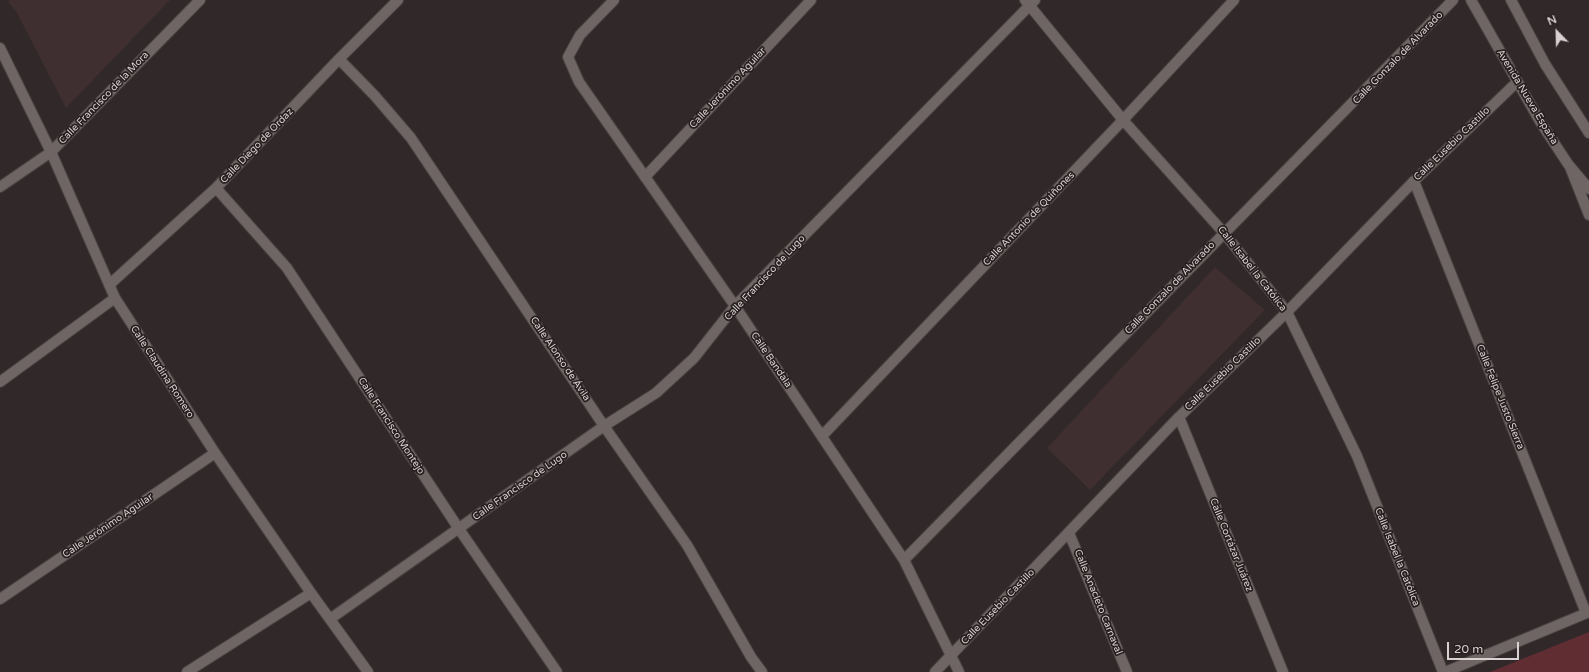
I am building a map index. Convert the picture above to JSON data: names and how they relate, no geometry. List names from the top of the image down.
{
  "streets": {
    "street": [
      "Calle Gonzalo de Alvarado",
      "Calle Jerónimo Aguilar",
      "Avenida Nueva España",
      "Calle Francisco de la Mora",
      "Calle Eusebio Castillo",
      "Calle Diego de Ordaz",
      "Calle Antonio de Quiñones",
      "Calle Isabel la Católica",
      "Calle Francisco de Lugo",
      "Calle Alonso de Ávila",
      "Calle Bandala",
      "Calle Claudina Romero",
      "Calle Felipe Justo Sierra",
      "Calle Francisco Montejo",
      "Calle Cortázar Juárez",
      "Calle Anacleto Carnaval"
    ]
  },
  "crossings": [
    ["Calle Gonzalo de Alvarado", "Calle Isabel la Católica"],
    ["Calle Gonzalo de Alvarado", "Calle Bandala"],
    ["Calle Jerónimo Aguilar", "Calle Bandala"],
    ["Calle Jerónimo Aguilar", "Calle Claudina Romero"],
    ["Avenida Nueva España", "Calle Eusebio Castillo"],
    ["Calle Francisco de la Mora", "Calle Claudina Romero"],
    ["Calle Eusebio Castillo", "Calle Isabel la Católica"],
    ["Calle Eusebio Castillo", "Calle Bandala"],
    ["Calle Eusebio Castillo", "Calle Felipe Justo Sierra"],
    ["Calle Eusebio Castillo", "Calle Cortázar Juárez"],
    ["Calle Eusebio Castillo", "Calle Anacleto Carnaval"],
    ["Calle Diego de Ordaz", "Calle Alonso de Ávila"],
    ["Calle Diego de Ordaz", "Calle Claudina Romero"],
    ["Calle Diego de Ordaz", "Calle Francisco Montejo"],
    ["Calle Antonio de Quiñones", "Calle Isabel la Católica"],
    ["Calle Antonio de Quiñones", "Calle Bandala"],
    ["Calle Isabel la Católica", "Calle Francisco de Lugo"],
    ["Calle Francisco de Lugo", "Calle Alonso de Ávila"],
    ["Calle Francisco de Lugo", "Calle Bandala"],
    ["Calle Francisco de Lugo", "Calle Claudina Romero"],
    ["Calle Francisco de Lugo", "Calle Francisco Montejo"]
  ],
  "scale_bar": "20 m",
  "north": "top left"
}
